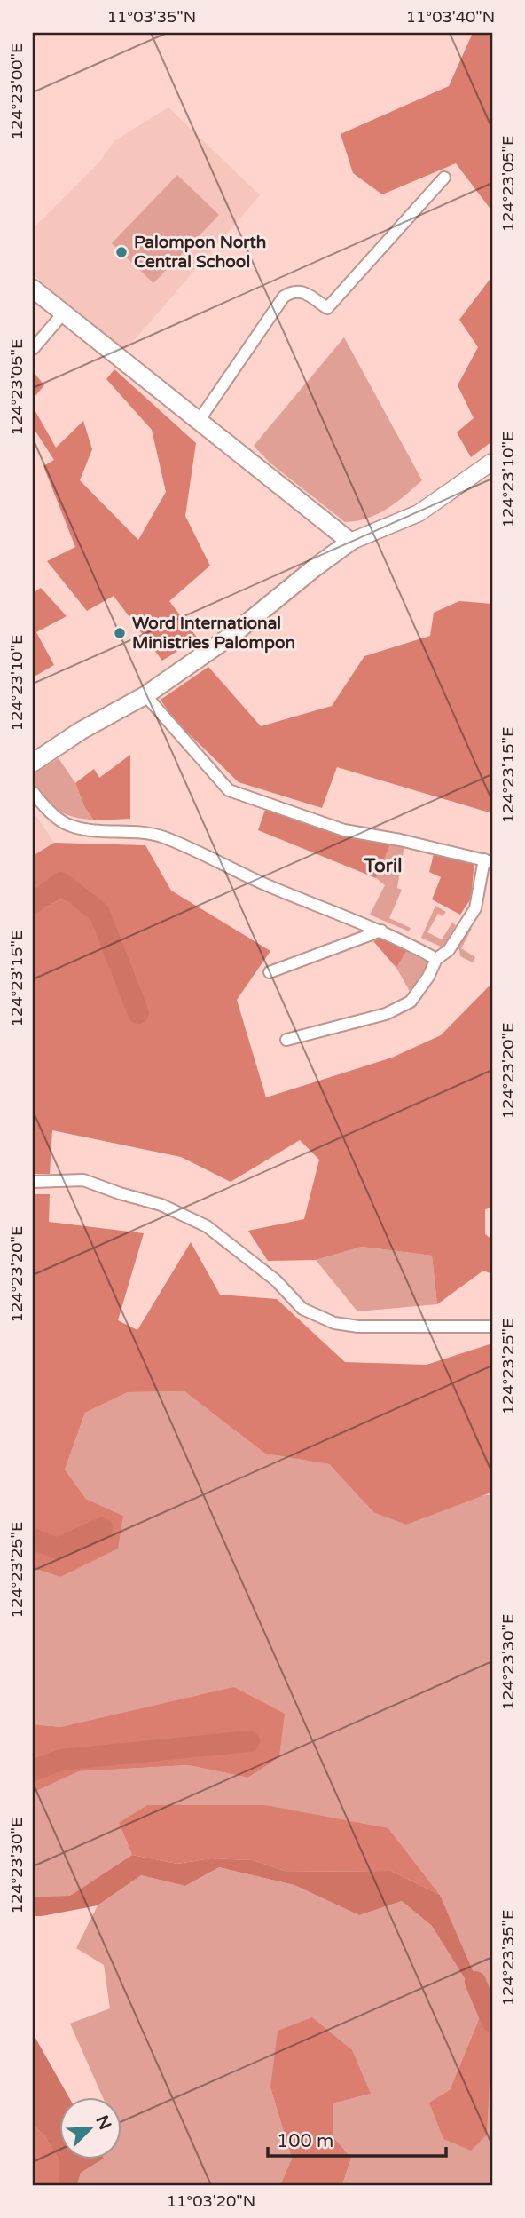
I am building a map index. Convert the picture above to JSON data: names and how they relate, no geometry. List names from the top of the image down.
{
  "districts": ["Toril"],
  "places": ["Palompon North Central School", "Word International Ministries Palompon"],
  "scale_bar": "100 m",
  "north": "top right",
  "coordinates": [
    "11°03'35\"N",
    "11°03'40\"N",
    "124°23'00\"E",
    "124°23'05\"E",
    "124°23'10\"E",
    "124°23'15\"E",
    "124°23'20\"E",
    "124°23'25\"E",
    "124°23'30\"E",
    "124°23'35\"E",
    "11°03'20\"N"
  ]
}
